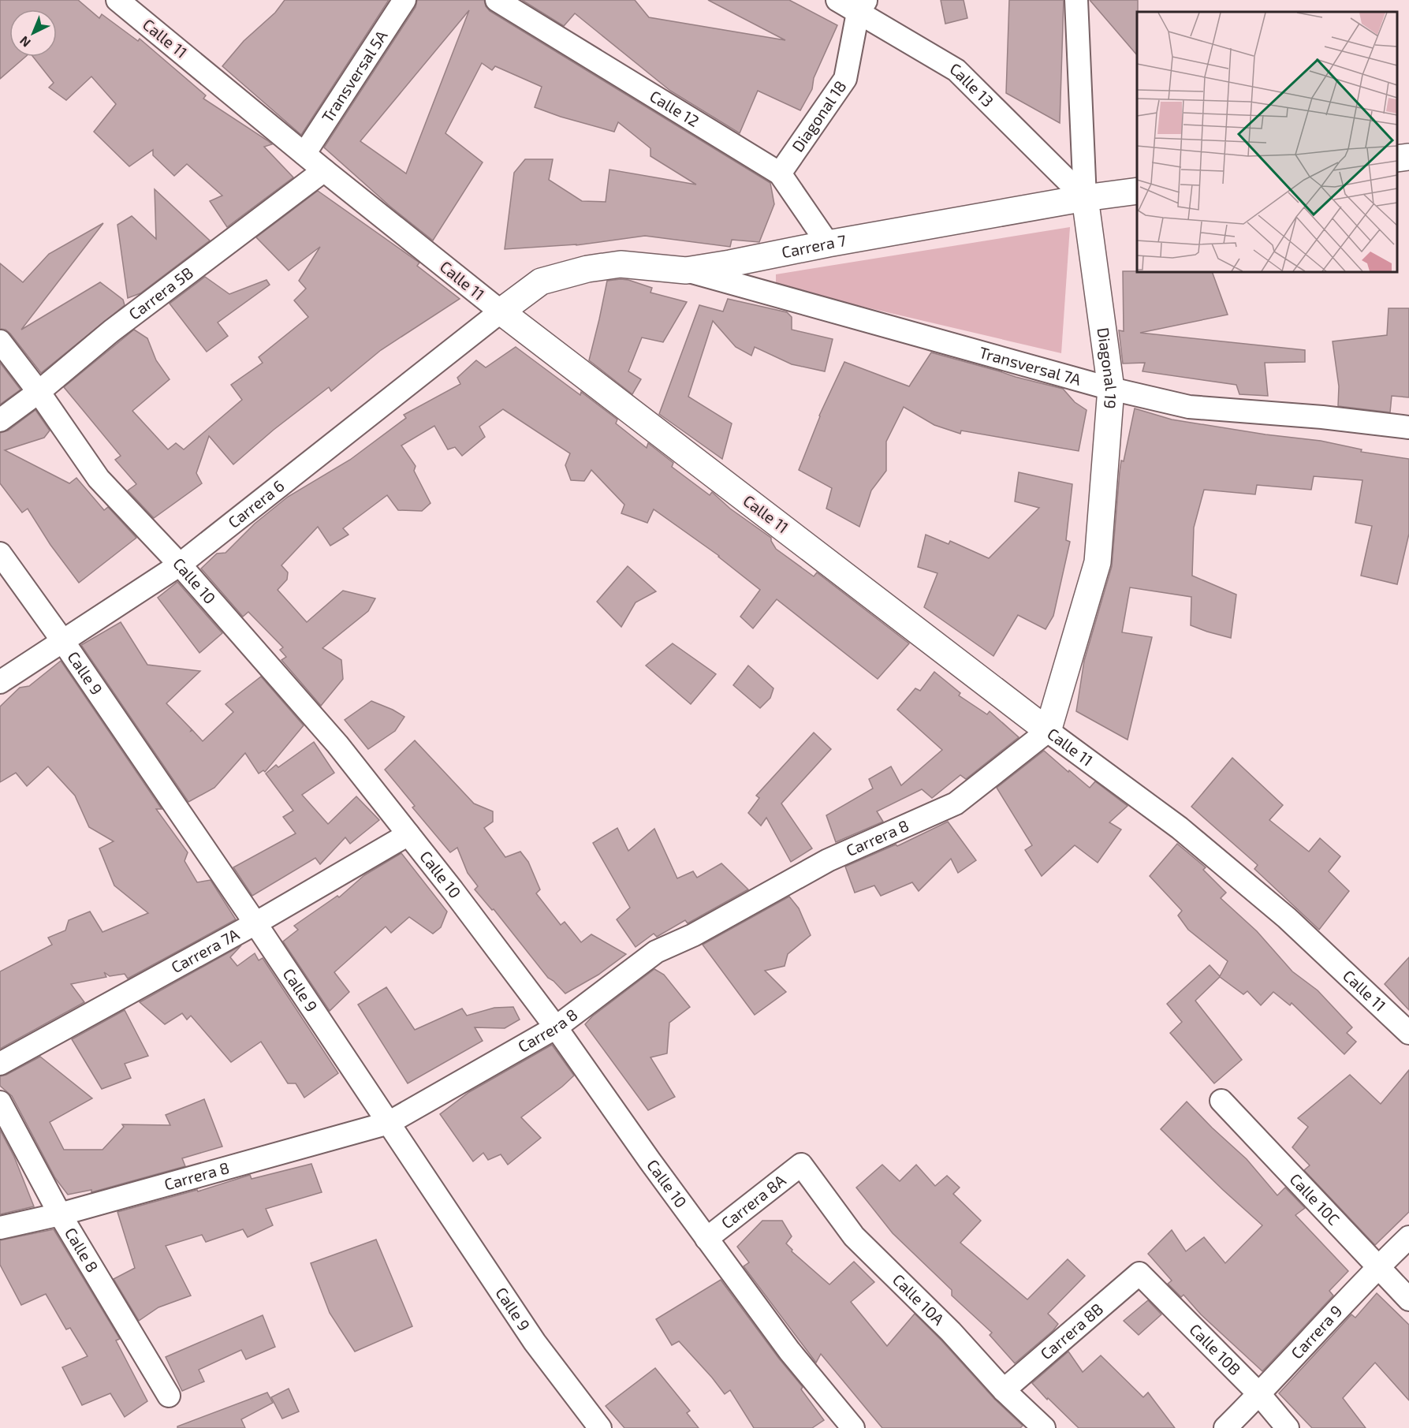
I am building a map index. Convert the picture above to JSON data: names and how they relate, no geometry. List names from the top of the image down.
{
  "streets": {
    "main road": ["Calle 11", "Carrera 7", "Diagonal 19"],
    "street": [
      "Transversal 5A",
      "Calle 13",
      "Calle 12",
      "Diagonal 18",
      "Carrera 5B",
      "Transversal 7A",
      "Carrera 6",
      "Calle 10",
      "Calle 9",
      "Carrera 8",
      "Carrera 7A",
      "Calle 10C",
      "Carrera 8A",
      "Calle 8",
      "Calle 10A",
      "Carrera 8B",
      "Carrera 9",
      "Calle 10B"
    ]
  },
  "crossings": [
    ["Calle 11", "Transversal 5A"],
    ["Calle 11", "Carrera 7"],
    ["Calle 11", "Carrera 5B"],
    ["Calle 11", "Diagonal 19"],
    ["Calle 11", "Carrera 6"],
    ["Calle 11", "Carrera 8"],
    ["Calle 13", "Diagonal 18"],
    ["Calle 13", "Carrera 7"],
    ["Calle 13", "Diagonal 19"],
    ["Calle 12", "Diagonal 18"],
    ["Calle 12", "Carrera 7"],
    ["Carrera 7", "Transversal 7A"],
    ["Carrera 7", "Diagonal 19"],
    ["Carrera 7", "Carrera 6"],
    ["Carrera 5B", "Calle 10"],
    ["Transversal 7A", "Diagonal 19"],
    ["Diagonal 19", "Carrera 8"],
    ["Carrera 6", "Calle 10"],
    ["Carrera 6", "Calle 9"],
    ["Calle 10", "Carrera 8"],
    ["Calle 10", "Carrera 7A"],
    ["Calle 10", "Carrera 8A"],
    ["Calle 9", "Carrera 8"],
    ["Calle 9", "Carrera 7A"],
    ["Carrera 8", "Calle 8"],
    ["Calle 10C", "Carrera 9"],
    ["Carrera 8A", "Calle 10A"],
    ["Calle 10A", "Carrera 8B"],
    ["Carrera 8B", "Calle 10B"],
    ["Carrera 9", "Calle 10B"]
  ],
  "north": "bottom left"
}
